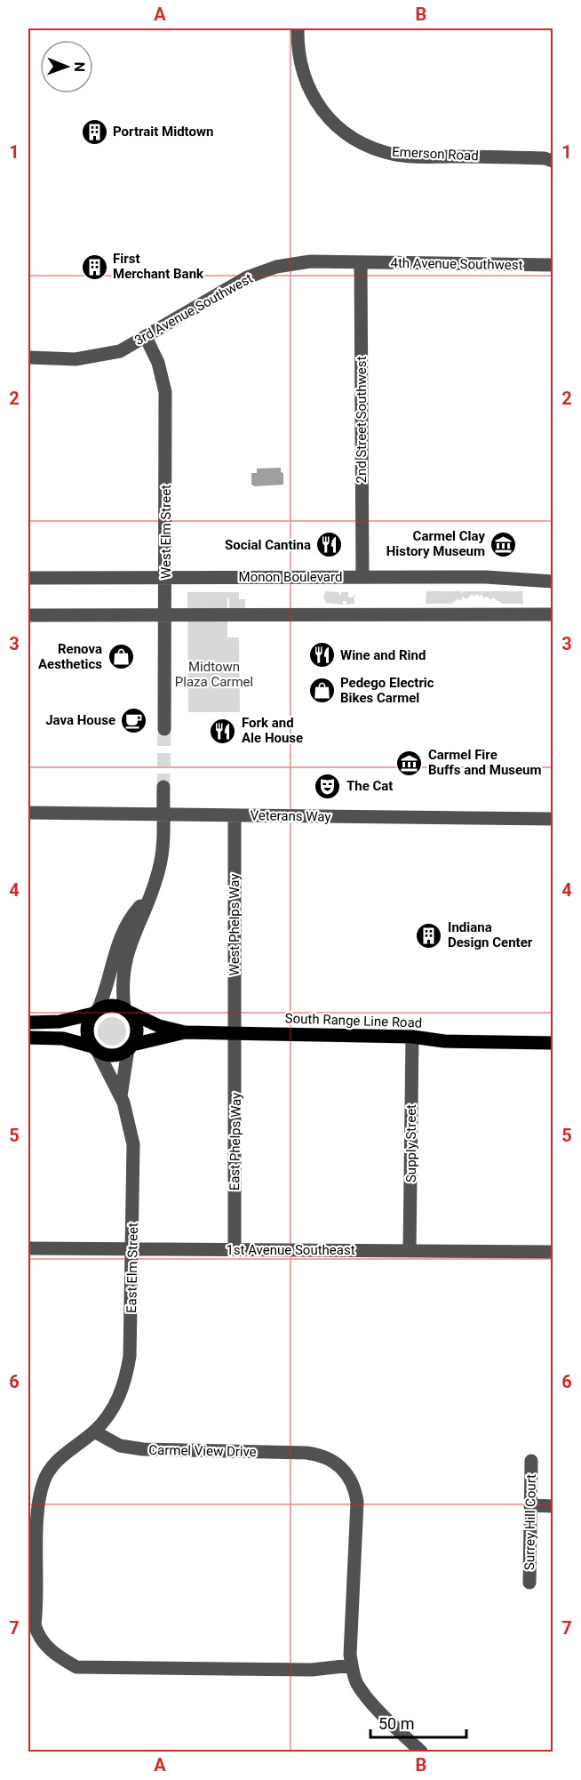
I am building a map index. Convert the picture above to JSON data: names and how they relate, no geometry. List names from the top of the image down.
{
  "streets": {
    "main road": ["South Range Line Road"],
    "street": [
      "Emerson Road",
      "4th Avenue Southwest",
      "3rd Avenue Southwest",
      "2nd Street Southwest",
      "West Elm Street",
      "Monon Boulevard",
      "Veterans Way",
      "West Phelps Way",
      "East Phelps Way",
      "Supply Street",
      "1st Avenue Southeast",
      "East Elm Street",
      "Carmel View Drive",
      "Surrey Hill Court"
    ]
  },
  "crossings": [
    ["4th Avenue Southwest", "3rd Avenue Southwest"],
    ["4th Avenue Southwest", "2nd Street Southwest"],
    ["3rd Avenue Southwest", "2nd Street Southwest"],
    ["3rd Avenue Southwest", "West Elm Street"],
    ["2nd Street Southwest", "Monon Boulevard"],
    ["West Elm Street", "Monon Boulevard"],
    ["Veterans Way", "West Phelps Way"],
    ["West Phelps Way", "South Range Line Road"],
    ["West Phelps Way", "East Phelps Way"],
    ["South Range Line Road", "East Phelps Way"],
    ["South Range Line Road", "Supply Street"],
    ["South Range Line Road", "East Elm Street"],
    ["East Phelps Way", "1st Avenue Southeast"],
    ["Supply Street", "1st Avenue Southeast"],
    ["1st Avenue Southeast", "East Elm Street"],
    ["East Elm Street", "Carmel View Drive"]
  ],
  "parks": ["Midtown Plaza Carmel"],
  "places": {
    "building": ["Portrait Midtown", "First Merchant Bank", "Indiana Design Center"],
    "museum": ["Carmel Clay History Museum", "Carmel Fire Buffs and Museum"],
    "restaurant": ["Social Cantina", "Wine and Rind", "Fork and Ale House"],
    "shop": ["Renova Aesthetics", "Pedego Electric Bikes Carmel"],
    "cafe": ["Java House"],
    "theatre": ["The Cat"]
  },
  "scale_bar": "50 m",
  "north": "right",
  "grid": {
    "columns": ["A", "B"],
    "rows": [
      "1",
      "2",
      "3",
      "4",
      "5",
      "6",
      "7"
    ]
  }
}
